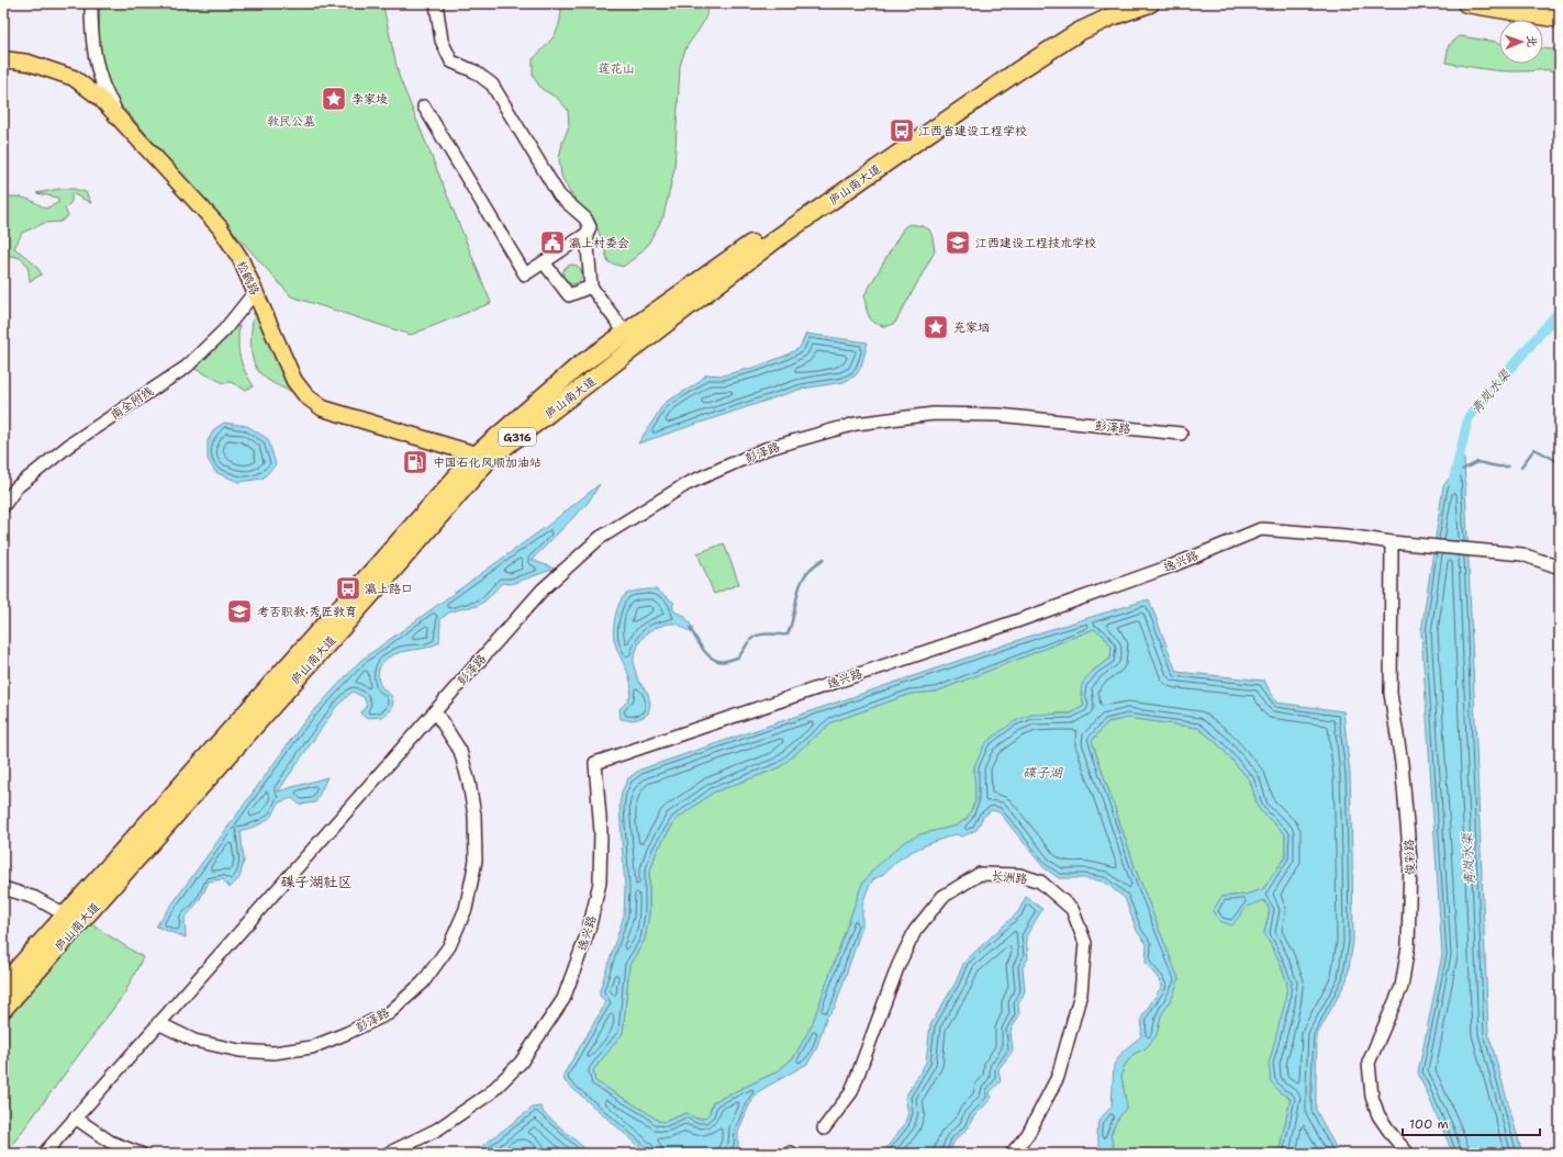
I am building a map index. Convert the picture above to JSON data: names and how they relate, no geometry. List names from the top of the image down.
{
  "streets": {
    "highway": ["庐山南大道", "G316"],
    "main road": ["松鹤路"],
    "street": [
      "南全附线",
      "彭泽路",
      "逸兴路",
      "俊彩路",
      "长洲路"
    ]
  },
  "crossings": [
    ["庐山南大道", "松鹤路"],
    ["松鹤路", "南全附线"],
    ["逸兴路", "俊彩路"]
  ],
  "districts": ["碟子湖社区"],
  "water": ["青岚水渠", "碟子湖"],
  "parks": ["莲花山", "教民公墓"],
  "places": {
    "place": ["李家堎", "充家垴"],
    "bus stop": ["江西省建设工程学校", "瀛上路口"],
    "public building": ["瀛上村委会"],
    "school or university": ["江西建设工程技术学校", "考否职教·秀匠教育"],
    "fuel station": ["中国石化风顺加油站"]
  },
  "scale_bar": "100 m",
  "north": "right"
}
